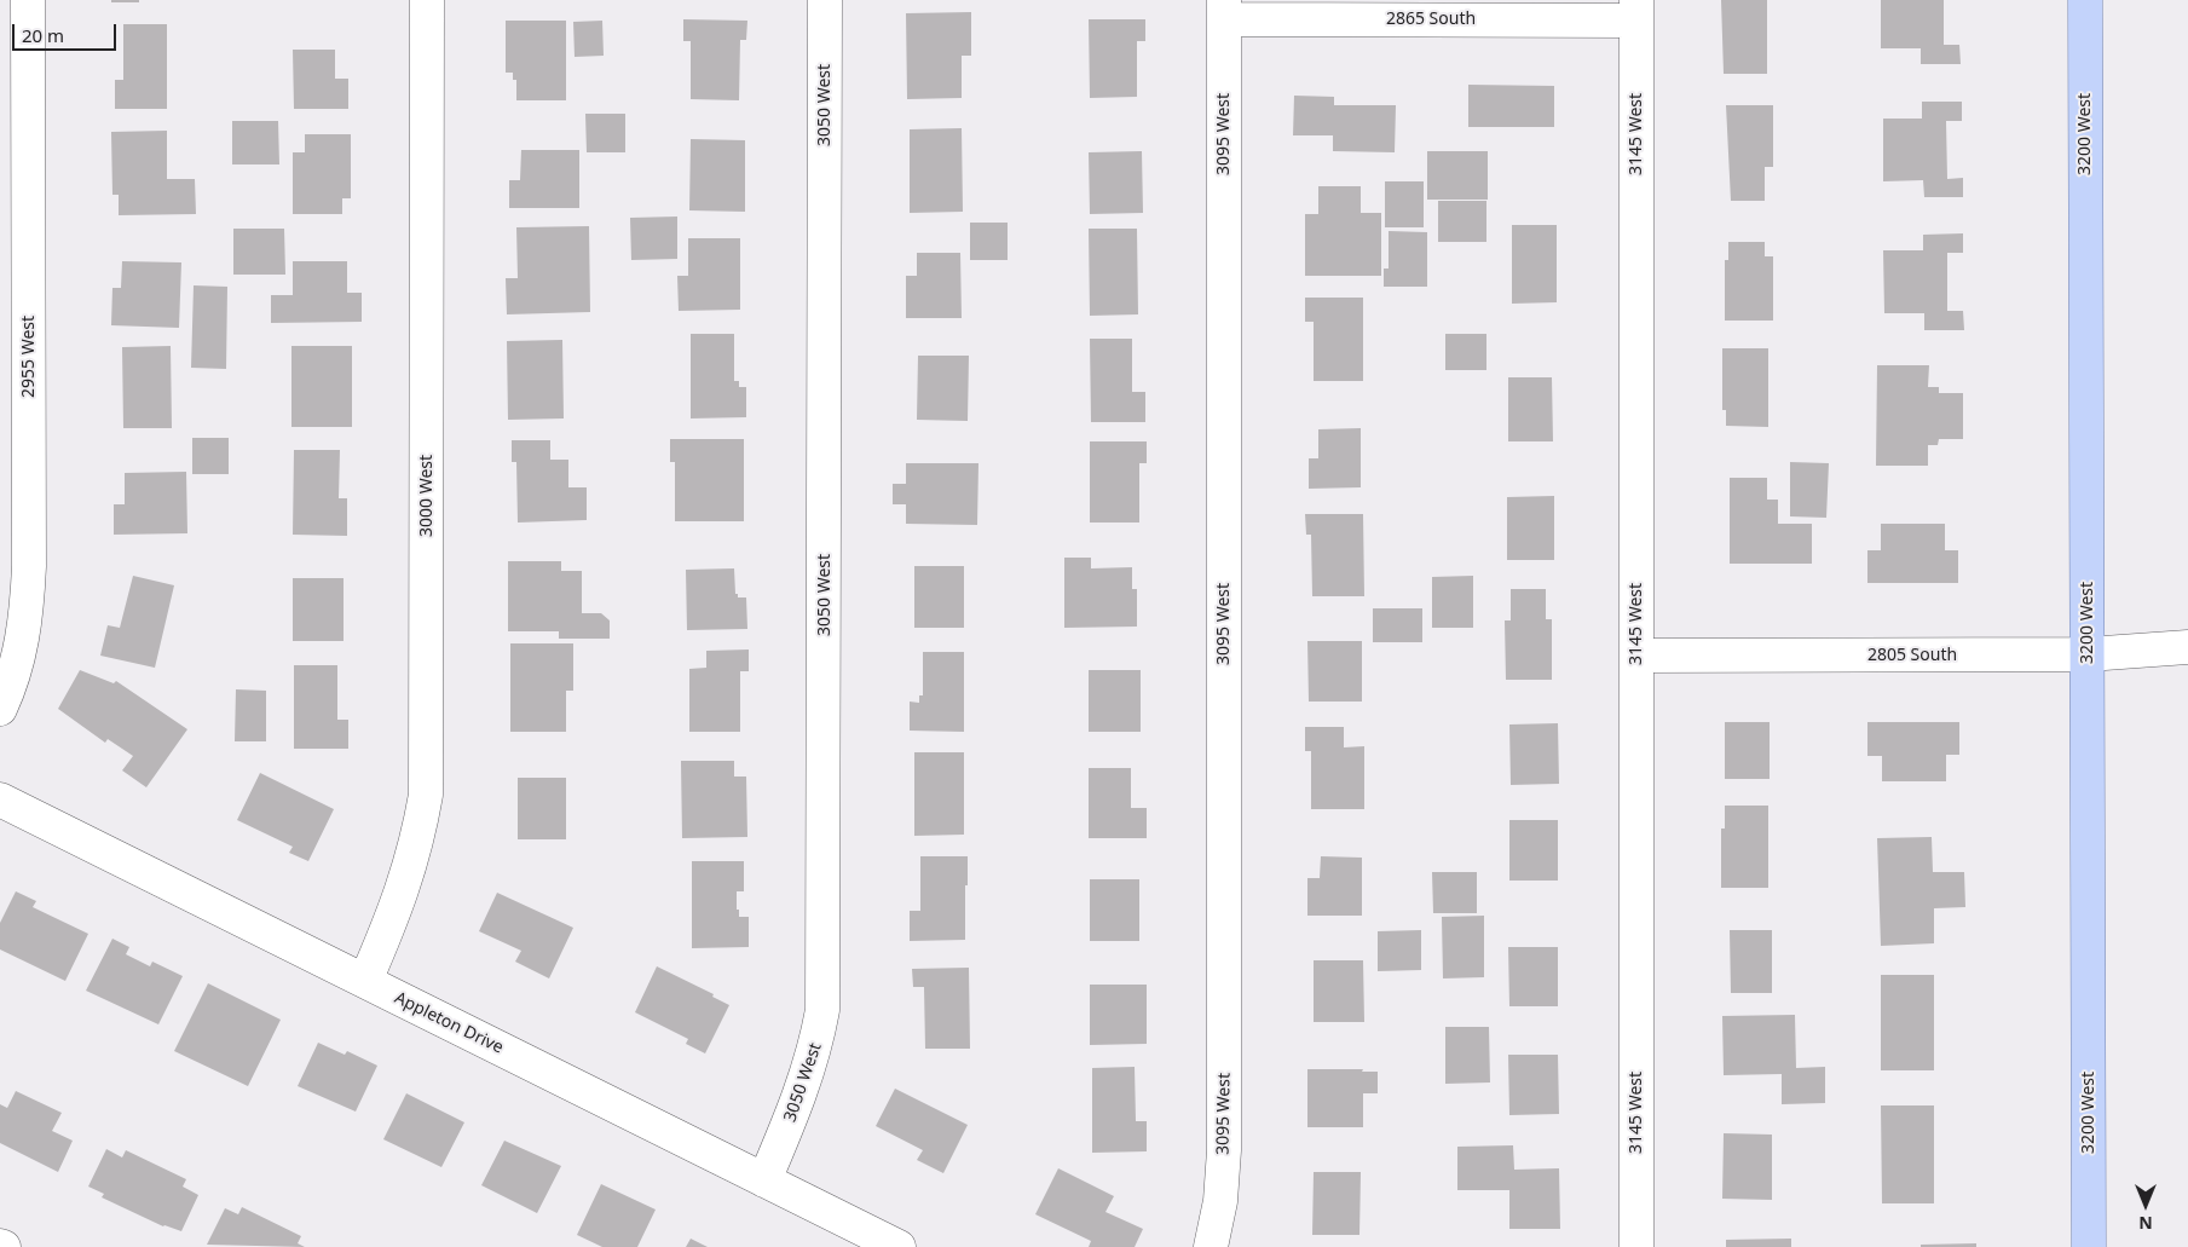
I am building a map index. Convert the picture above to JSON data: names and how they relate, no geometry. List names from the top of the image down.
{
  "streets": {
    "main road": ["3200 West"],
    "street": [
      "2865 South",
      "3050 West",
      "3095 West",
      "3145 West",
      "2955 West",
      "3000 West",
      "2805 South",
      "Appleton Drive"
    ]
  },
  "crossings": [
    ["2865 South", "3095 West"],
    ["2865 South", "3145 West"],
    ["3050 West", "Appleton Drive"],
    ["3145 West", "2805 South"],
    ["3200 West", "2805 South"],
    ["3000 West", "Appleton Drive"]
  ],
  "scale_bar": "20 m",
  "north": "bottom"
}
